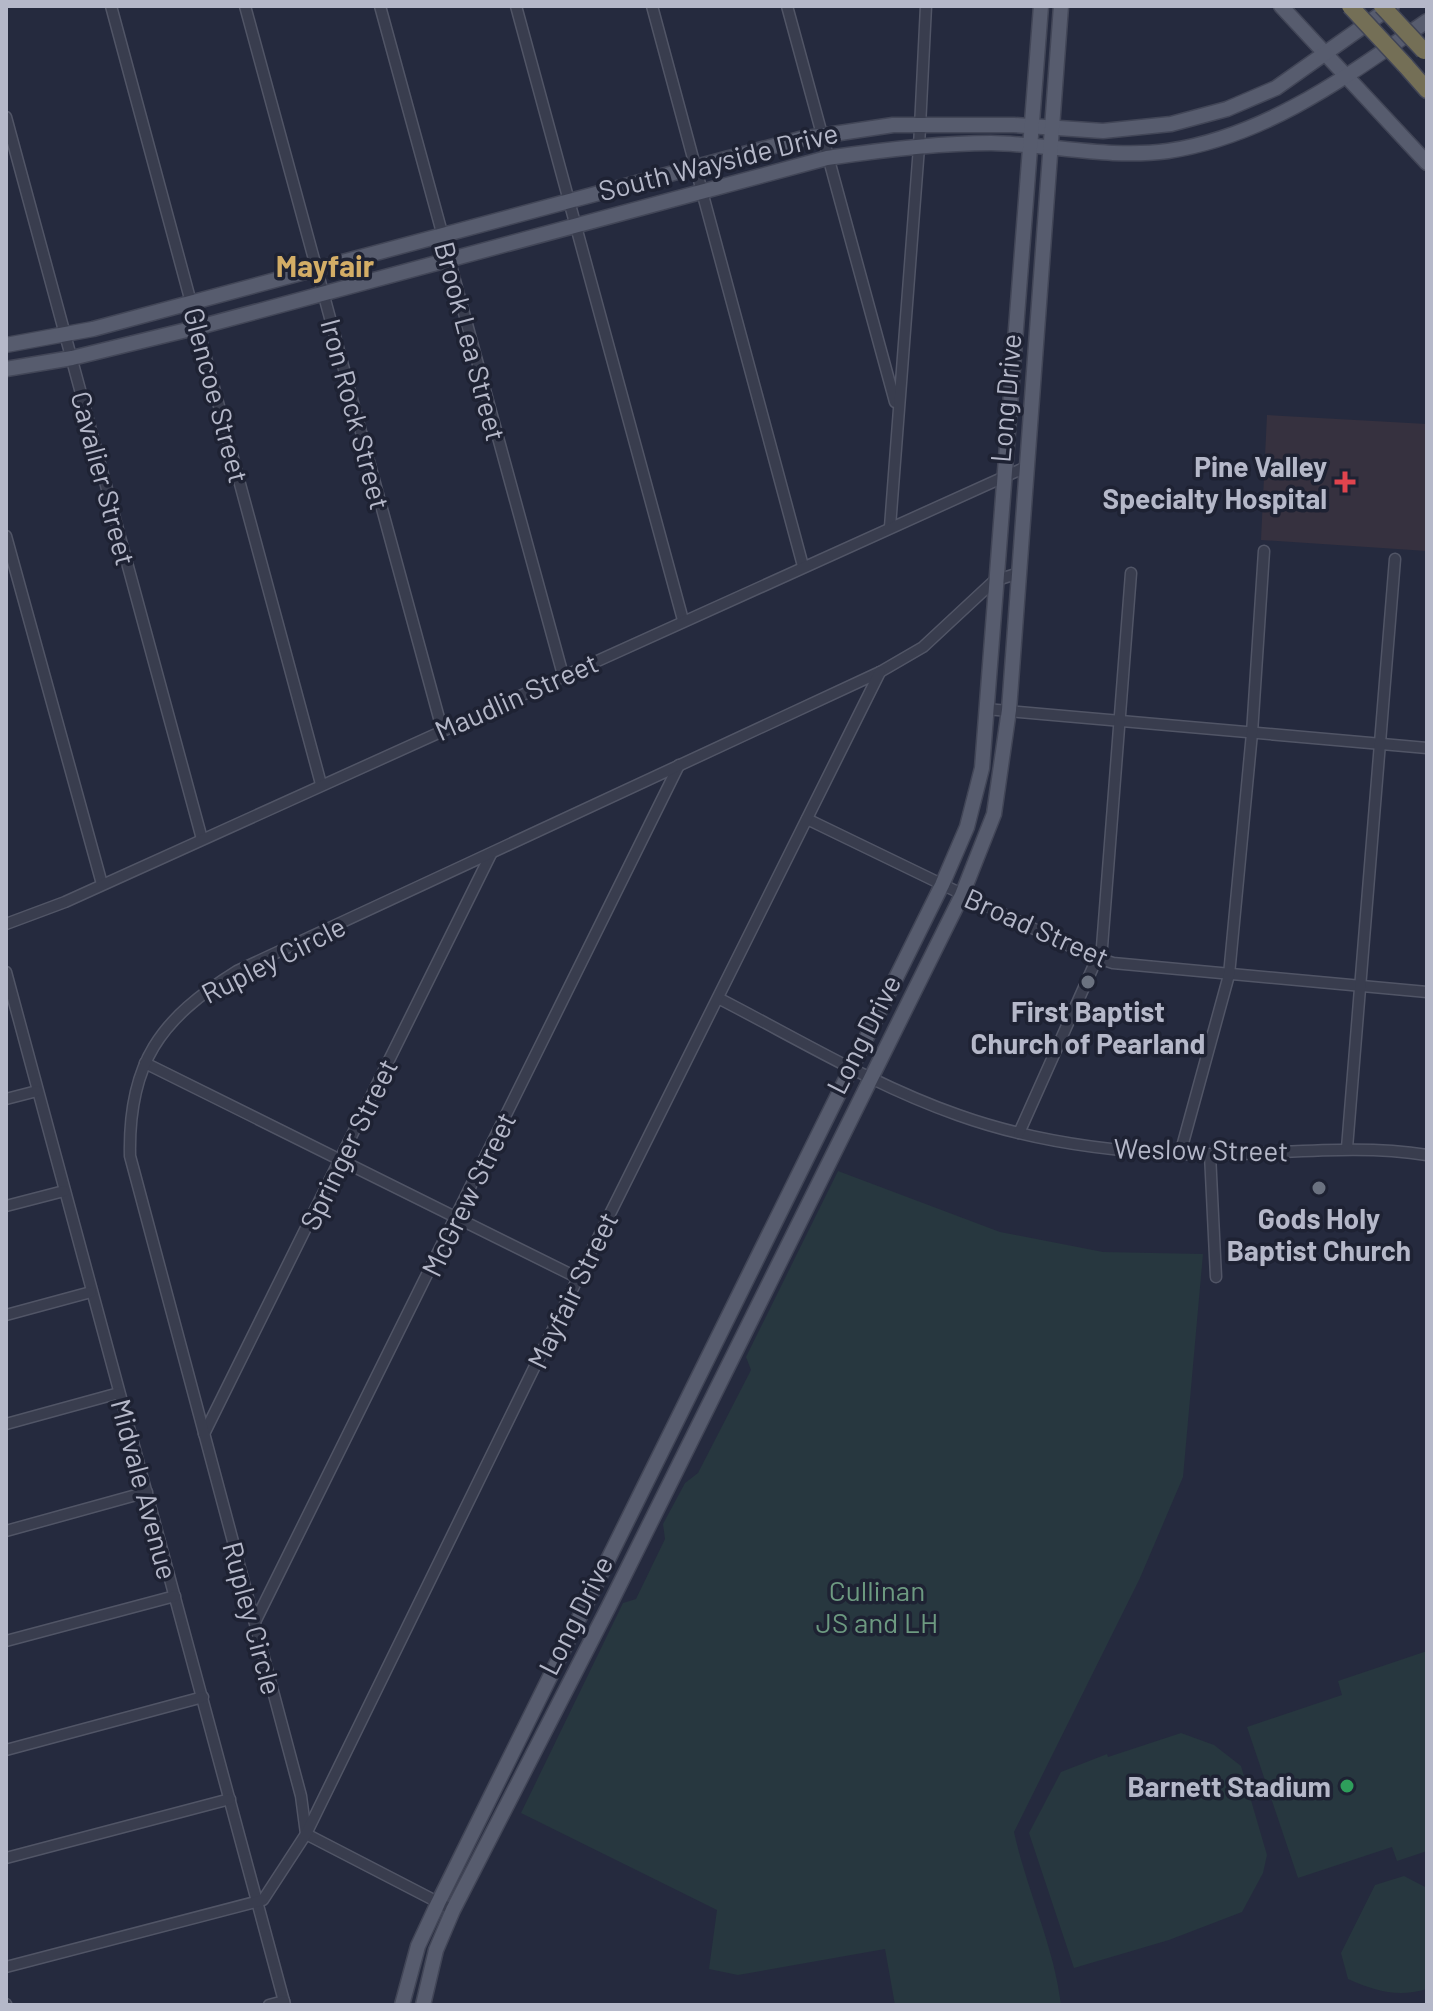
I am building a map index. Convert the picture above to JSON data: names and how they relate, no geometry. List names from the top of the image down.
{
  "streets": {
    "main road": ["South Wayside Drive", "Long Drive"],
    "street": [
      "Brook Lea Street",
      "Glencoe Street",
      "Iron Rock Street",
      "Cavalier Street",
      "Maudlin Street",
      "Broad Street",
      "Rupley Circle",
      "Springer Street",
      "Weslow Street",
      "McGrew Street",
      "Mayfair Street",
      "Midvale Avenue"
    ]
  },
  "crossings": [
    ["South Wayside Drive", "Brook Lea Street"],
    ["South Wayside Drive", "Glencoe Street"],
    ["South Wayside Drive", "Long Drive"],
    ["South Wayside Drive", "Iron Rock Street"],
    ["South Wayside Drive", "Cavalier Street"],
    ["Brook Lea Street", "Maudlin Street"],
    ["Glencoe Street", "Maudlin Street"],
    ["Long Drive", "Maudlin Street"],
    ["Long Drive", "Broad Street"],
    ["Long Drive", "Rupley Circle"],
    ["Long Drive", "Weslow Street"],
    ["Iron Rock Street", "Maudlin Street"],
    ["Cavalier Street", "Maudlin Street"],
    ["Broad Street", "Mayfair Street"],
    ["Rupley Circle", "Springer Street"],
    ["Rupley Circle", "McGrew Street"],
    ["Rupley Circle", "Mayfair Street"],
    ["Weslow Street", "Mayfair Street"],
    ["Mayfair Street", "Midvale Avenue"]
  ],
  "districts": ["Mayfair"],
  "parks": ["Cullinan JS and LH"],
  "places": {
    "health": ["Pine Valley Specialty Hospital"],
    "other": ["First Baptist Church of Pearland", "Gods Holy Baptist Church", "Barnett Stadium"]
  }
}
